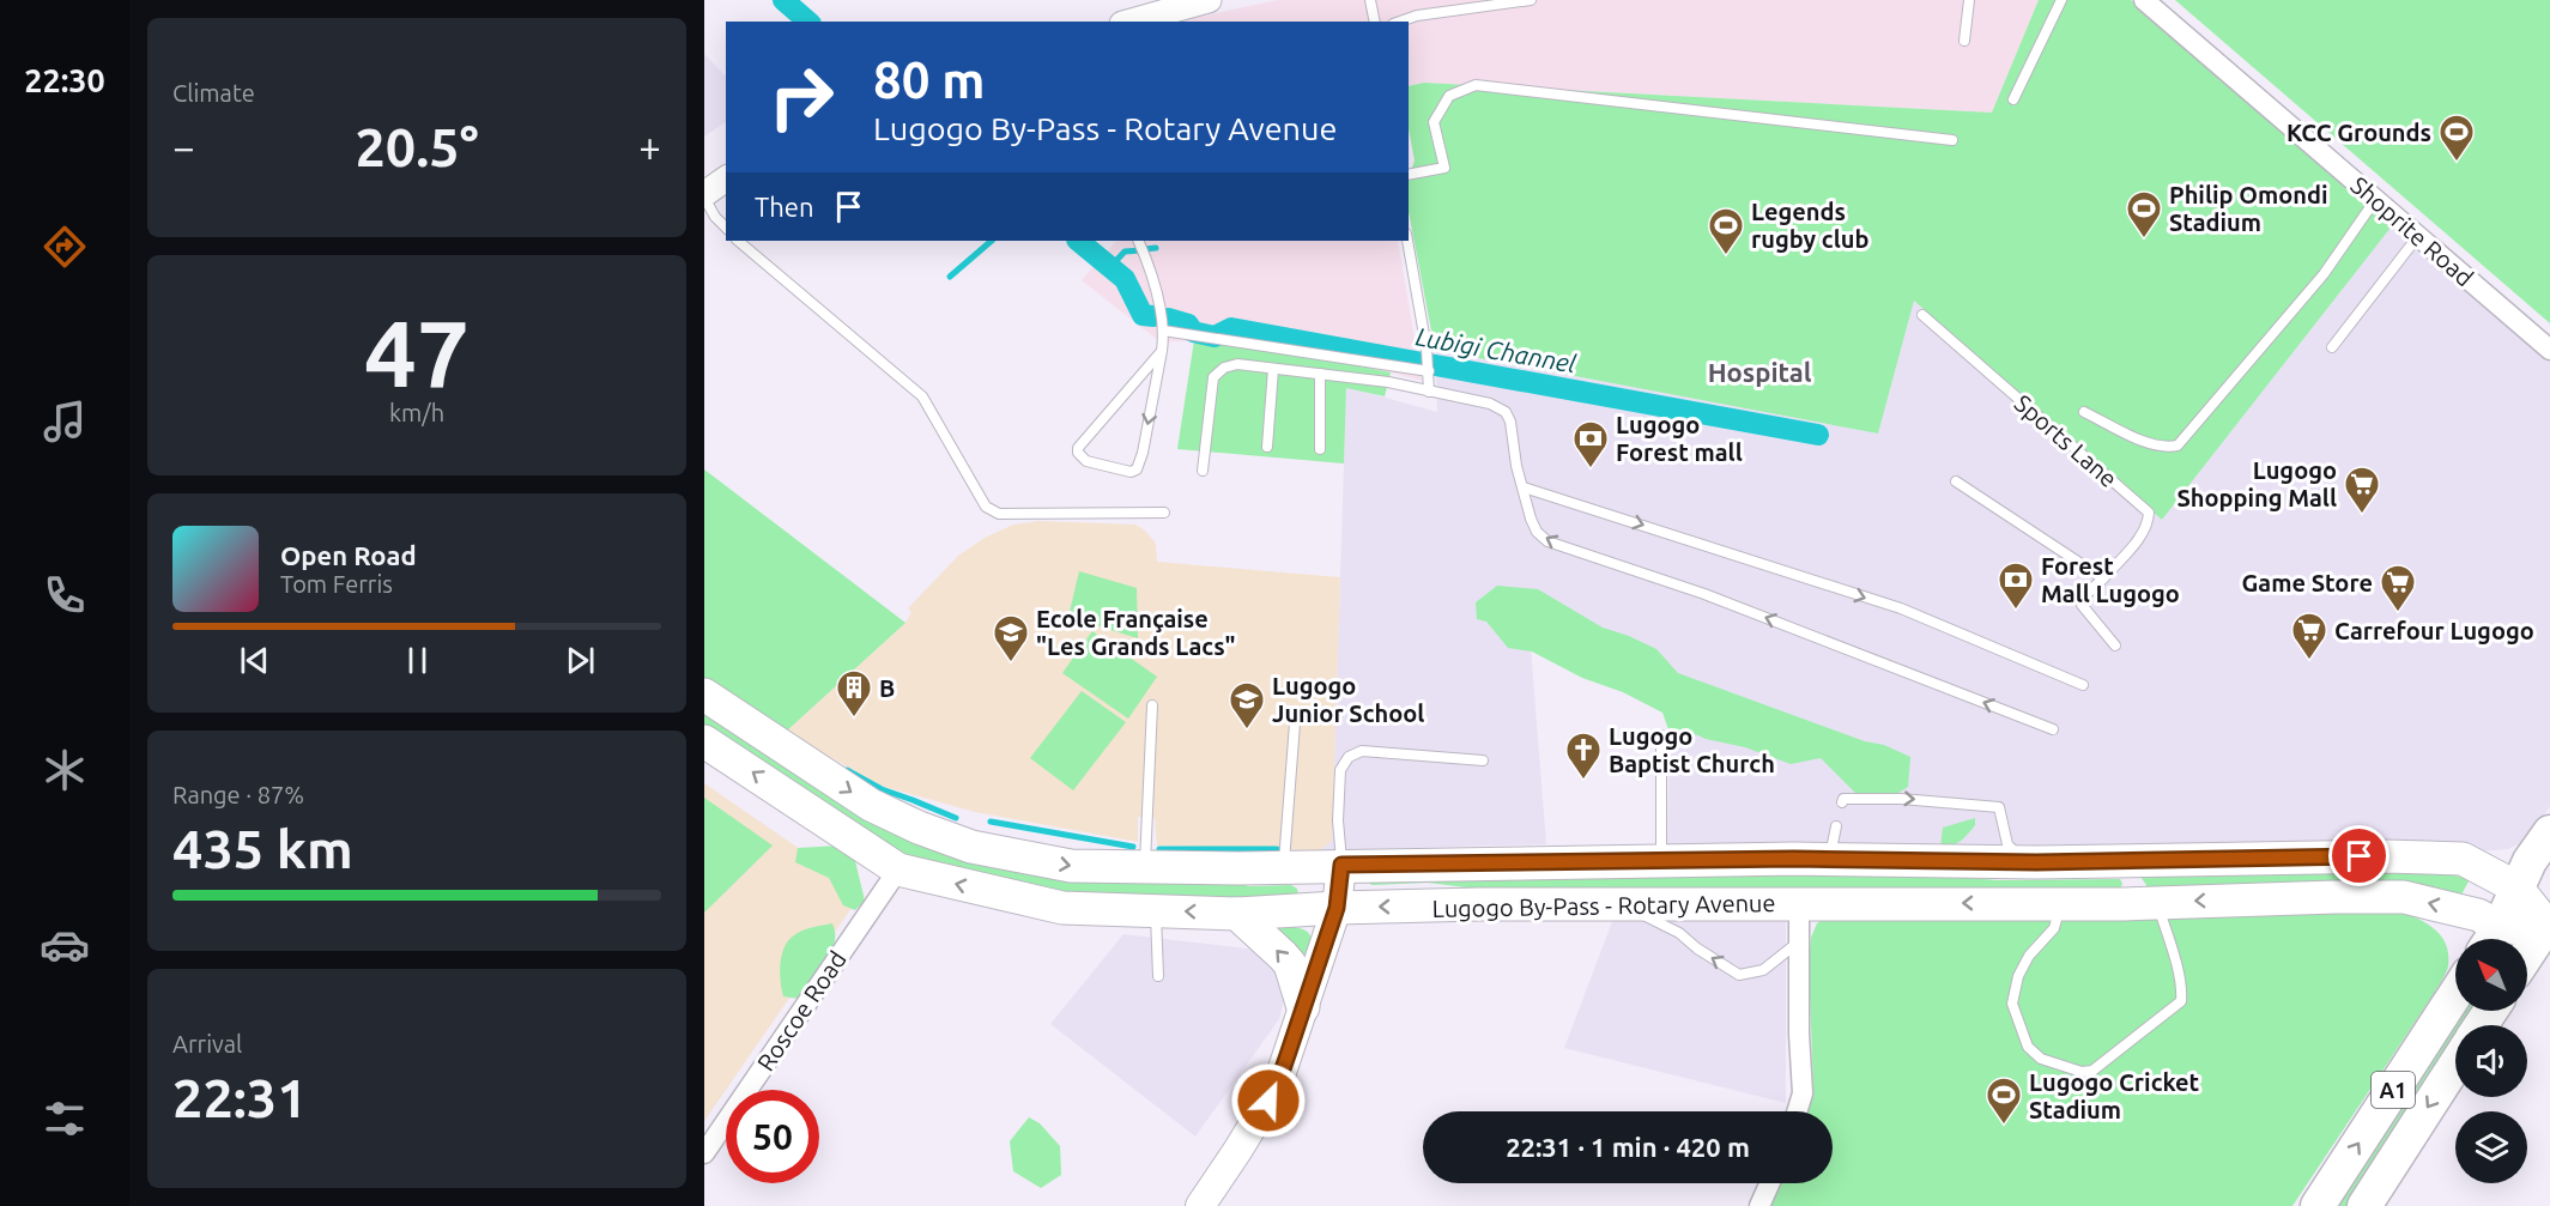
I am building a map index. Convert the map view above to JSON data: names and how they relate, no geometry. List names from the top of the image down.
{
  "streets": {
    "highway": ["A1"],
    "main road": ["Lugogo By-Pass - Rotary Avenue"],
    "street": ["Shoprite Road", "Roscoe Road"],
    "lane": ["Sports Lane"]
  },
  "crossings": [
    ["Lugogo By-Pass - Rotary Avenue", "Roscoe Road"]
  ],
  "districts": ["Hospital"],
  "water": ["Lubigi Channel"],
  "places": {
    "sports": [
      "KCC Grounds",
      "Philip Omondi Stadium",
      "Legends rugby club",
      "Lugogo Cricket Stadium"
    ],
    "bank": ["Lugogo Forest mall", "Forest Mall Lugogo"],
    "supermarket": ["Lugogo Shopping Mall", "Game Store", "Carrefour Lugogo"],
    "school or university": ["Ecole Française \"Les Grands Lacs\"", "Lugogo Junior School"],
    "building": ["B"],
    "church": ["Lugogo Baptist Church"]
  },
  "north": "top left",
  "page": {
    "tabs": "22:30",
    "tile": [
      "Climate",
      ["47", "km/h"],
      ["Range · 87%", "435 km"],
      ["Arrival", "22:31"]
    ],
    "turn": ["80 m", "Lugogo By-Pass - Rotary Avenue"],
    "heat": ["−", "20.5°", "+"],
    "then": "Then",
    "song": ["Open Road", "Tom Ferris"],
    "limit": "50",
    "trip": "22:31 · 1 min · 420 m"
  }
}
